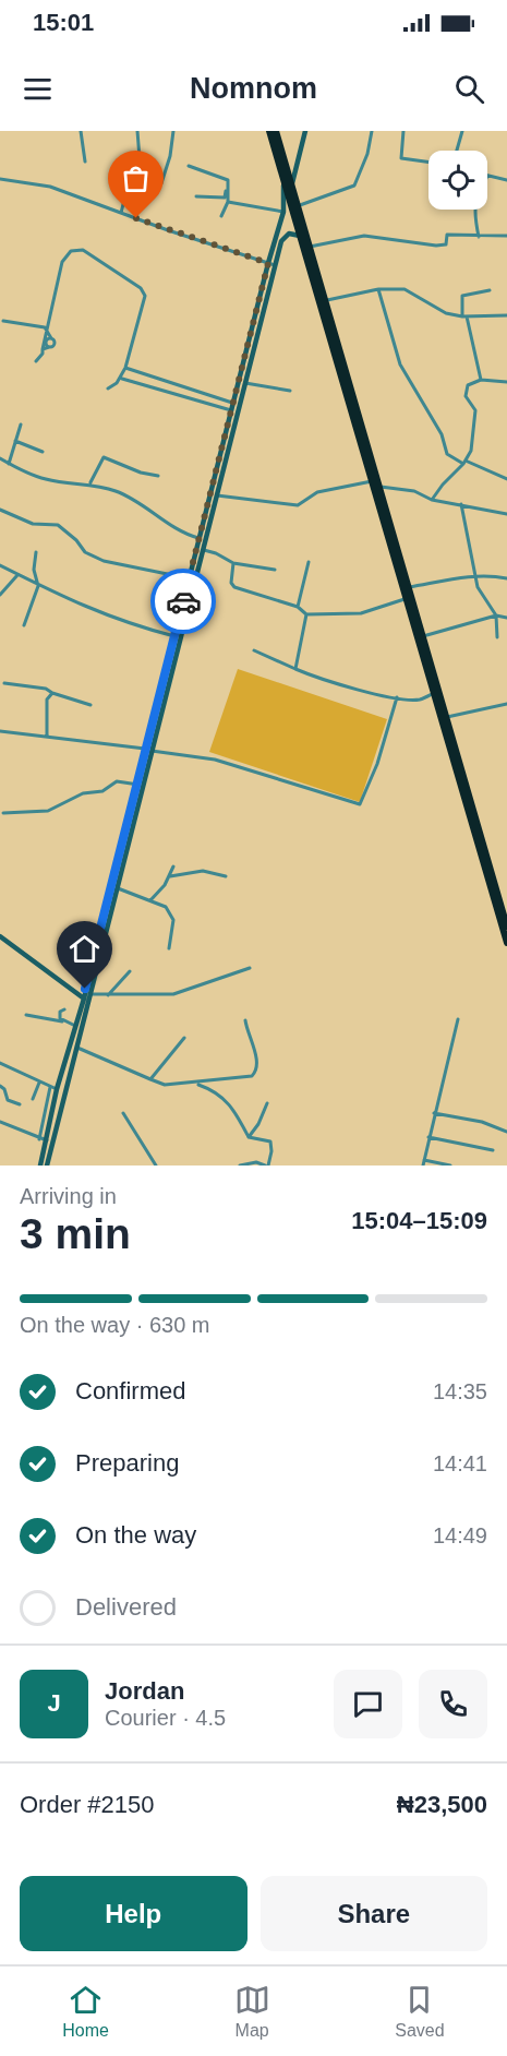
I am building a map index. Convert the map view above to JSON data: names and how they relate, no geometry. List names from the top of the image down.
{
  "page": {
    "status": "15:01",
    "header": "Nomnom",
    "heading": ["3 min", "Arriving in", "15:04–15:09"],
    "panel": [
      "Jordan",
      "Courier · 4.5",
      "Order #2150",
      "₦23,500"
    ],
    "bar": "On the way · 630 m",
    "list": [
      ["Confirmed", "14:35"],
      ["Preparing", "14:41"],
      ["On the way", "14:49"],
      "Delivered"
    ],
    "round": "J",
    "buttons": ["Help", "Share"],
    "tabs": ["Home", "Map", "Saved"]
  }
}
